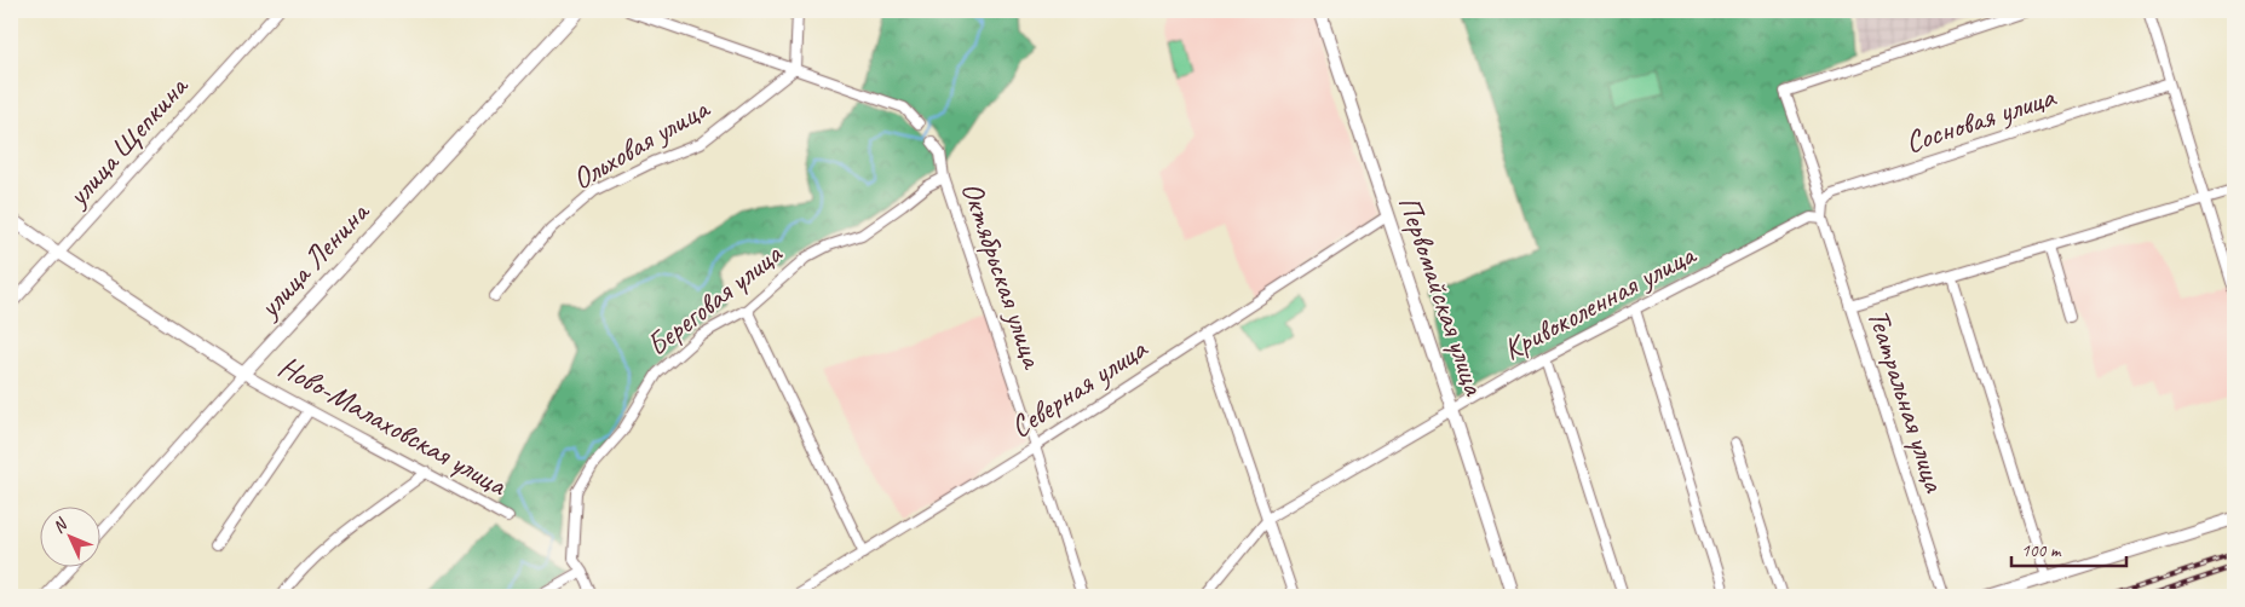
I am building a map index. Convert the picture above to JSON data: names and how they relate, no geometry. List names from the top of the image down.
{
  "streets": {
    "main road": ["улица Ленина", "Первомайская улица", "Ново-Малаховская улица"],
    "street": [
      "Сосновая улица",
      "улица Щепкина",
      "Ольховая улица",
      "Октябрьская улица",
      "Береговая улица",
      "Кривоколенная улица",
      "Северная улица",
      "Театральная улица"
    ]
  },
  "crossings": [
    ["улица Щепкина", "Ново-Малаховская улица"],
    ["улица Ленина", "Ново-Малаховская улица"],
    ["Октябрьская улица", "Береговая улица"],
    ["Октябрьская улица", "Северная улица"],
    ["Первомайская улица", "Кривоколенная улица"],
    ["Первомайская улица", "Северная улица"],
    ["Кривоколенная улица", "Театральная улица"]
  ],
  "scale_bar": "100 m",
  "north": "top left"
}
